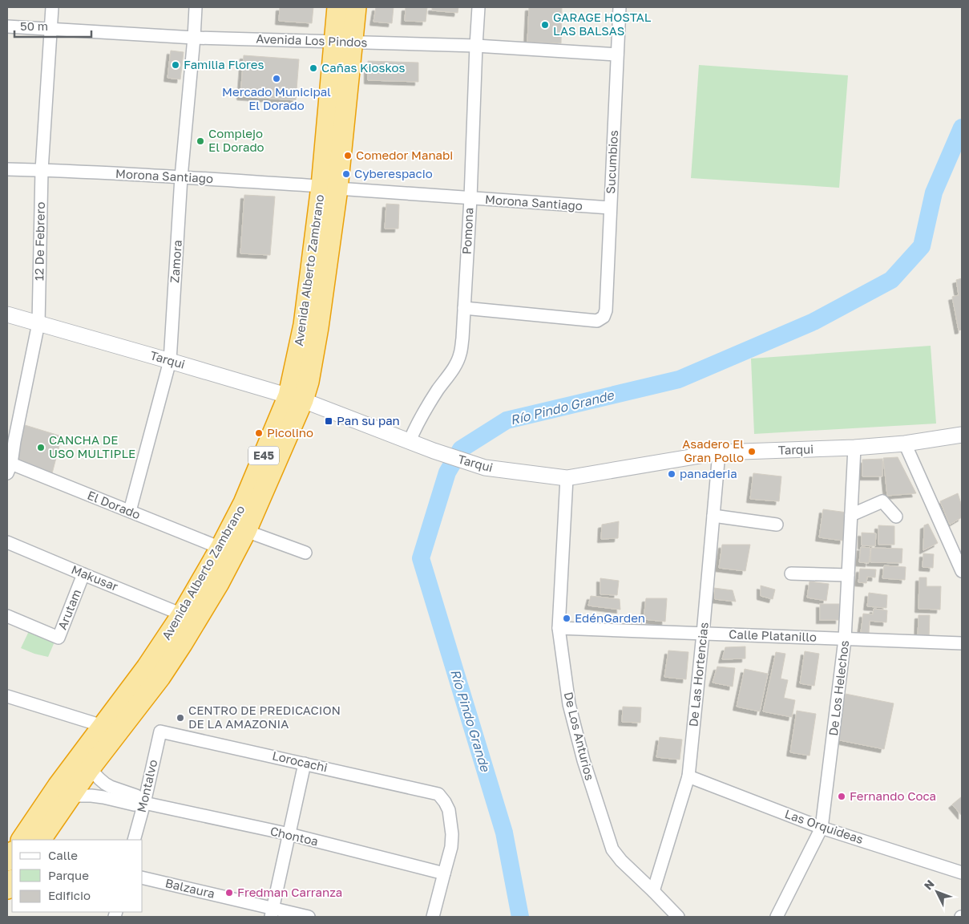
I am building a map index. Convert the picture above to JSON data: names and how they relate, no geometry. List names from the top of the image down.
{
  "streets": {
    "highway": ["Avenida Alberto Zambrano", "E45"],
    "street": [
      "Avenida Los Pindos",
      "Sucumbios",
      "Morona Santiago",
      "Pomona",
      "12 De Febrero",
      "Zamora",
      "Tarqui",
      "El Dorado",
      "Makusar",
      "Arutam",
      "Calle Platanillo",
      "De Las Hortencias",
      "De Los Helechos",
      "De Los Anturios",
      "Lorocachi",
      "Montalvo",
      "Las Orquideas",
      "Chontoa",
      "Balzaura"
    ]
  },
  "crossings": [
    ["Avenida Los Pindos", "Sucumbios"],
    ["Avenida Los Pindos", "Pomona"],
    ["Avenida Los Pindos", "12 De Febrero"],
    ["Avenida Los Pindos", "Zamora"],
    ["Avenida Los Pindos", "Avenida Alberto Zambrano"],
    ["Sucumbios", "Morona Santiago"],
    ["Sucumbios", "Pomona"],
    ["Morona Santiago", "Pomona"],
    ["Morona Santiago", "12 De Febrero"],
    ["Morona Santiago", "Zamora"],
    ["Morona Santiago", "Avenida Alberto Zambrano"],
    ["Pomona", "Tarqui"],
    ["12 De Febrero", "Tarqui"],
    ["12 De Febrero", "El Dorado"],
    ["Zamora", "Tarqui"],
    ["Zamora", "El Dorado"],
    ["Avenida Alberto Zambrano", "Tarqui"],
    ["Avenida Alberto Zambrano", "El Dorado"],
    ["Avenida Alberto Zambrano", "Makusar"],
    ["Avenida Alberto Zambrano", "Chontoa"],
    ["Tarqui", "De Las Hortencias"],
    ["Tarqui", "De Los Helechos"],
    ["Tarqui", "De Los Anturios"],
    ["Makusar", "Arutam"],
    ["Calle Platanillo", "De Las Hortencias"],
    ["Calle Platanillo", "De Los Helechos"],
    ["Calle Platanillo", "De Los Anturios"],
    ["De Las Hortencias", "De Los Anturios"],
    ["De Las Hortencias", "Las Orquideas"],
    ["De Los Helechos", "Las Orquideas"],
    ["Lorocachi", "Montalvo"],
    ["Lorocachi", "Chontoa"],
    ["Montalvo", "Chontoa"]
  ],
  "water": ["Río Pindo Grande"],
  "places": {
    "other": [
      "GARAGE HOSTAL LAS BALSAS",
      "Familia Flores",
      "Cañas Kioskos",
      "Mercado Municipal El Dorado",
      "Complejo El Dorado",
      "Comedor Manabi",
      "Cyberespacio",
      "Picolino",
      "CANCHA DE USO MULTIPLE",
      "Asadero El Gran Pollo",
      "panaderia",
      "EdénGarden",
      "CENTRO DE PREDICACION DE LA AMAZONIA",
      "Fernando Coca",
      "Fredman Carranza"
    ],
    "transit": ["Pan su pan"]
  },
  "legend": ["Calle", "Parque", "Edificio"],
  "scale_bar": "50 m",
  "north": "top left"
}
